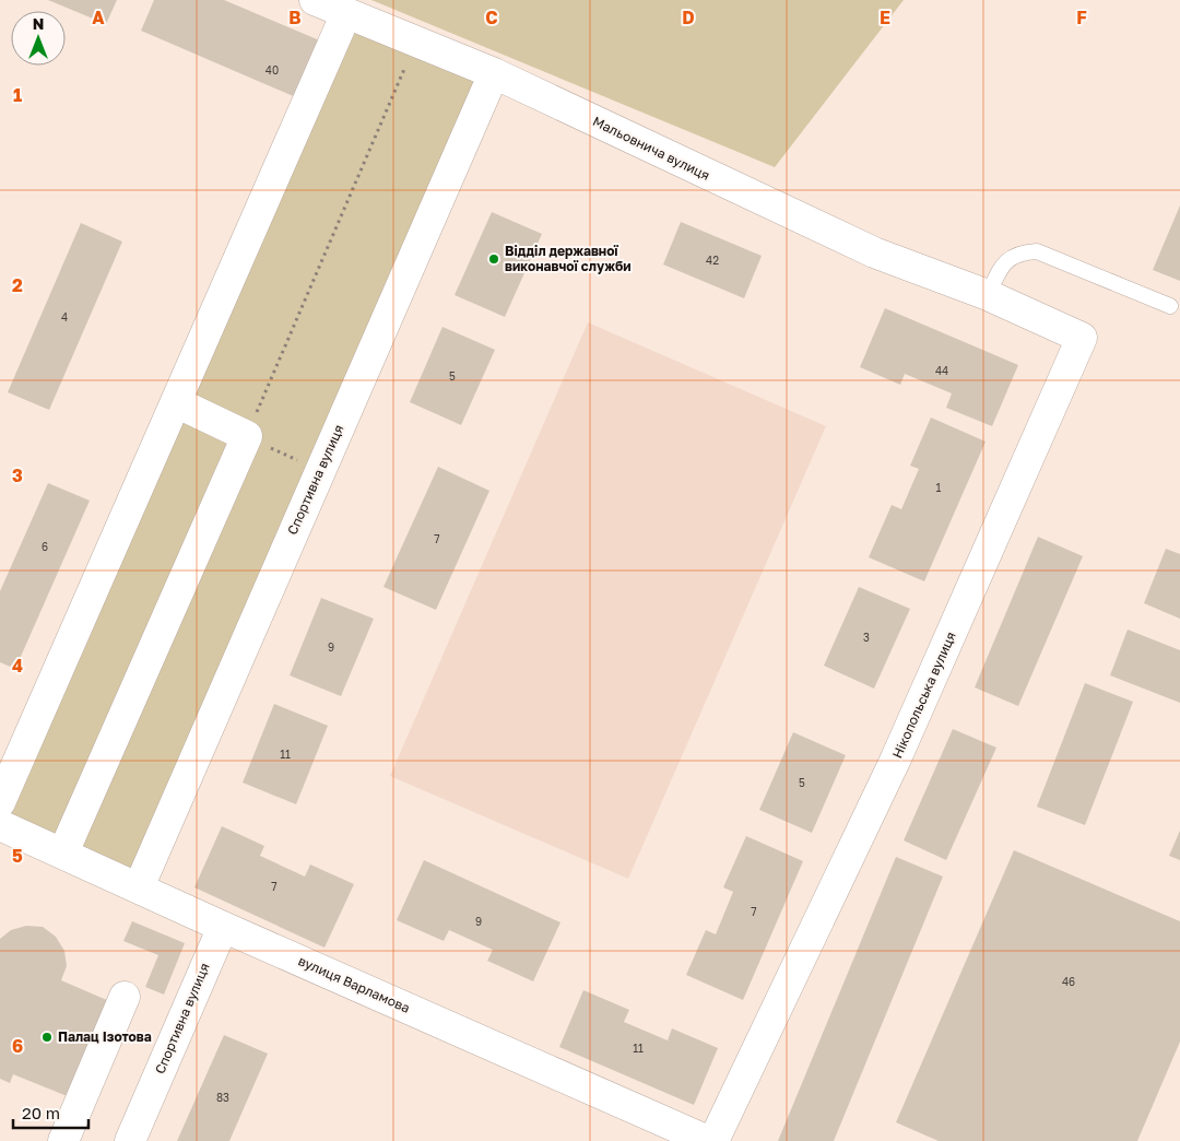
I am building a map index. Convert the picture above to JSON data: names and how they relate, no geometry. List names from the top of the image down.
{
  "streets": {
    "street": [
      "Мальовнича вулиця",
      "Спортивна вулиця",
      "Нікопольська вулиця",
      "вулиця Варламова"
    ]
  },
  "crossings": [
    ["Мальовнича вулиця", "Спортивна вулиця"],
    ["Мальовнича вулиця", "Нікопольська вулиця"],
    ["Спортивна вулиця", "вулиця Варламова"]
  ],
  "places": ["Відділ державної виконавчої служби", "Палац Ізотова"],
  "house_numbers": [
    "40",
    "42",
    "4",
    "44",
    "5",
    "1",
    "7",
    "6",
    "3",
    "9",
    "11",
    "5",
    "7",
    "7",
    "9",
    "46",
    "11",
    "83"
  ],
  "scale_bar": "20 m",
  "north": "top",
  "grid": {
    "columns": [
      "A",
      "B",
      "C",
      "D",
      "E",
      "F"
    ],
    "rows": [
      "1",
      "2",
      "3",
      "4",
      "5",
      "6"
    ]
  }
}
